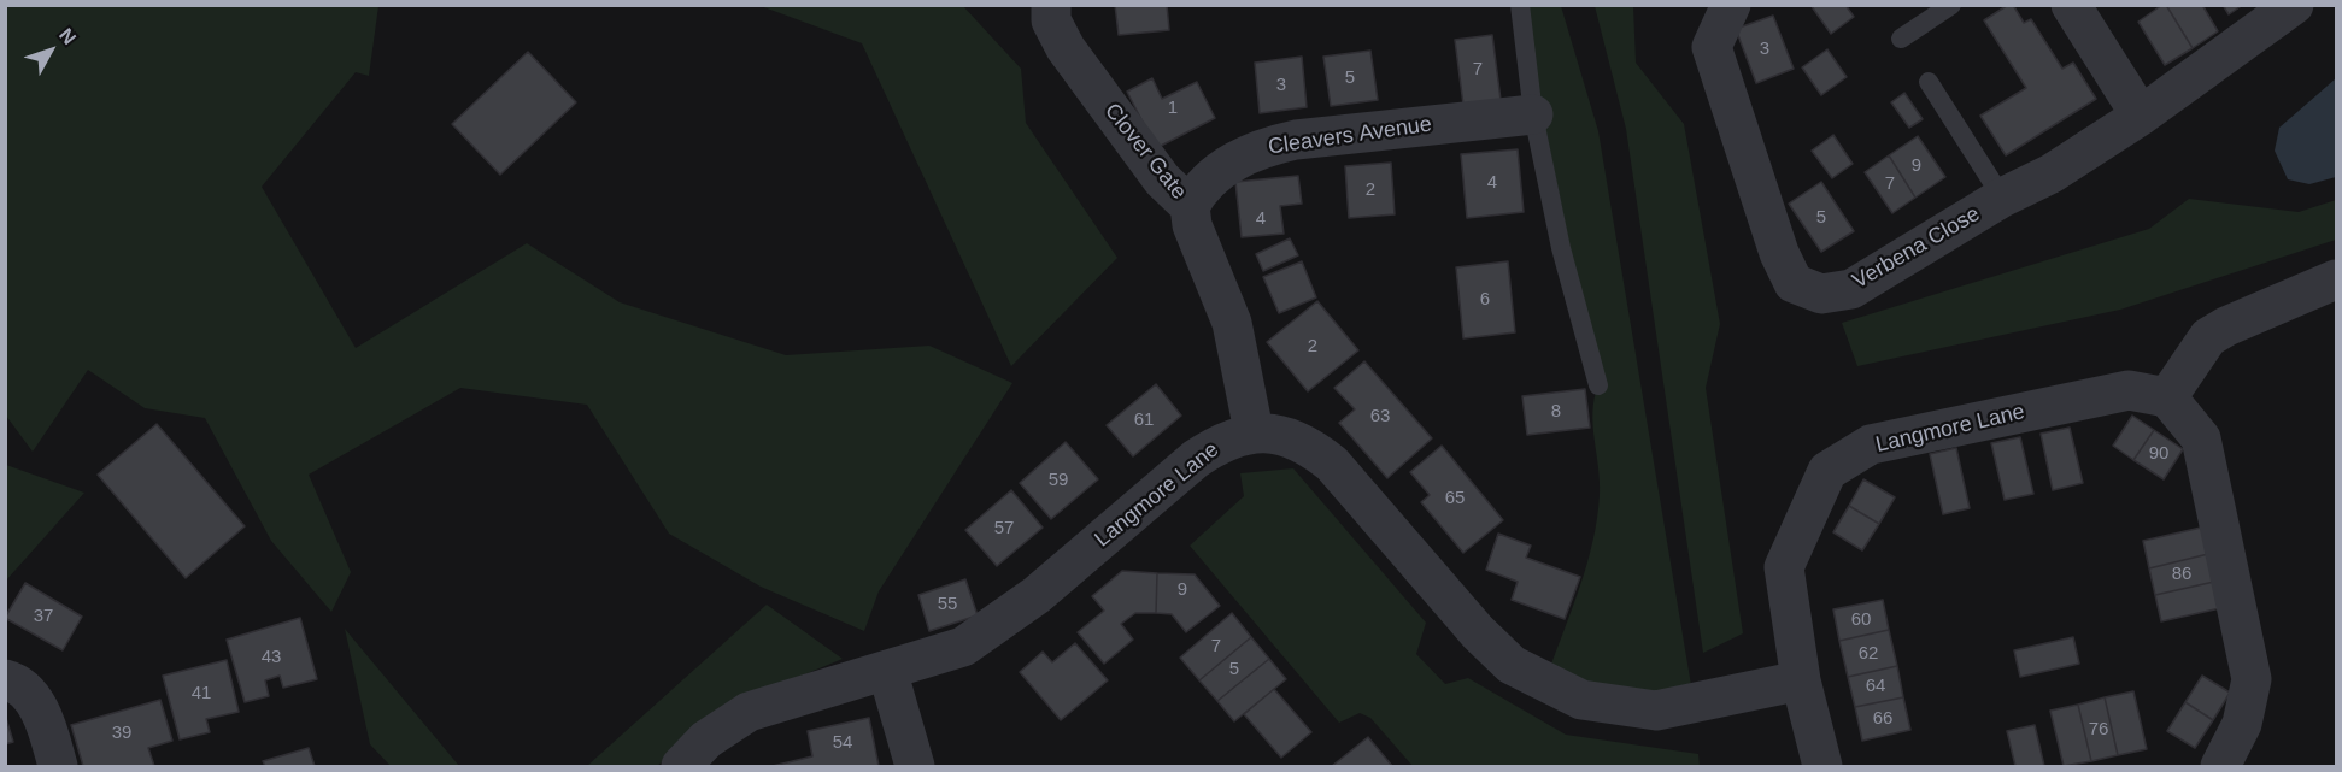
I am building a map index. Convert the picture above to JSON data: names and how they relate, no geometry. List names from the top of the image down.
{
  "streets": {
    "street": [
      "Cleavers Avenue",
      "Clover Gate",
      "Verbena Close",
      "Langmore Lane"
    ]
  },
  "crossings": [
    ["Cleavers Avenue", "Clover Gate"],
    ["Clover Gate", "Langmore Lane"]
  ],
  "house_numbers": [
    "3",
    "7",
    "5",
    "3",
    "1",
    "9",
    "4",
    "7",
    "2",
    "5",
    "4",
    "6",
    "2",
    "8",
    "63",
    "61",
    "90",
    "59",
    "65",
    "57",
    "86",
    "9",
    "55",
    "37",
    "60",
    "7",
    "62",
    "43",
    "5",
    "64",
    "41",
    "66",
    "76",
    "39",
    "54"
  ],
  "north": "top right"
}
